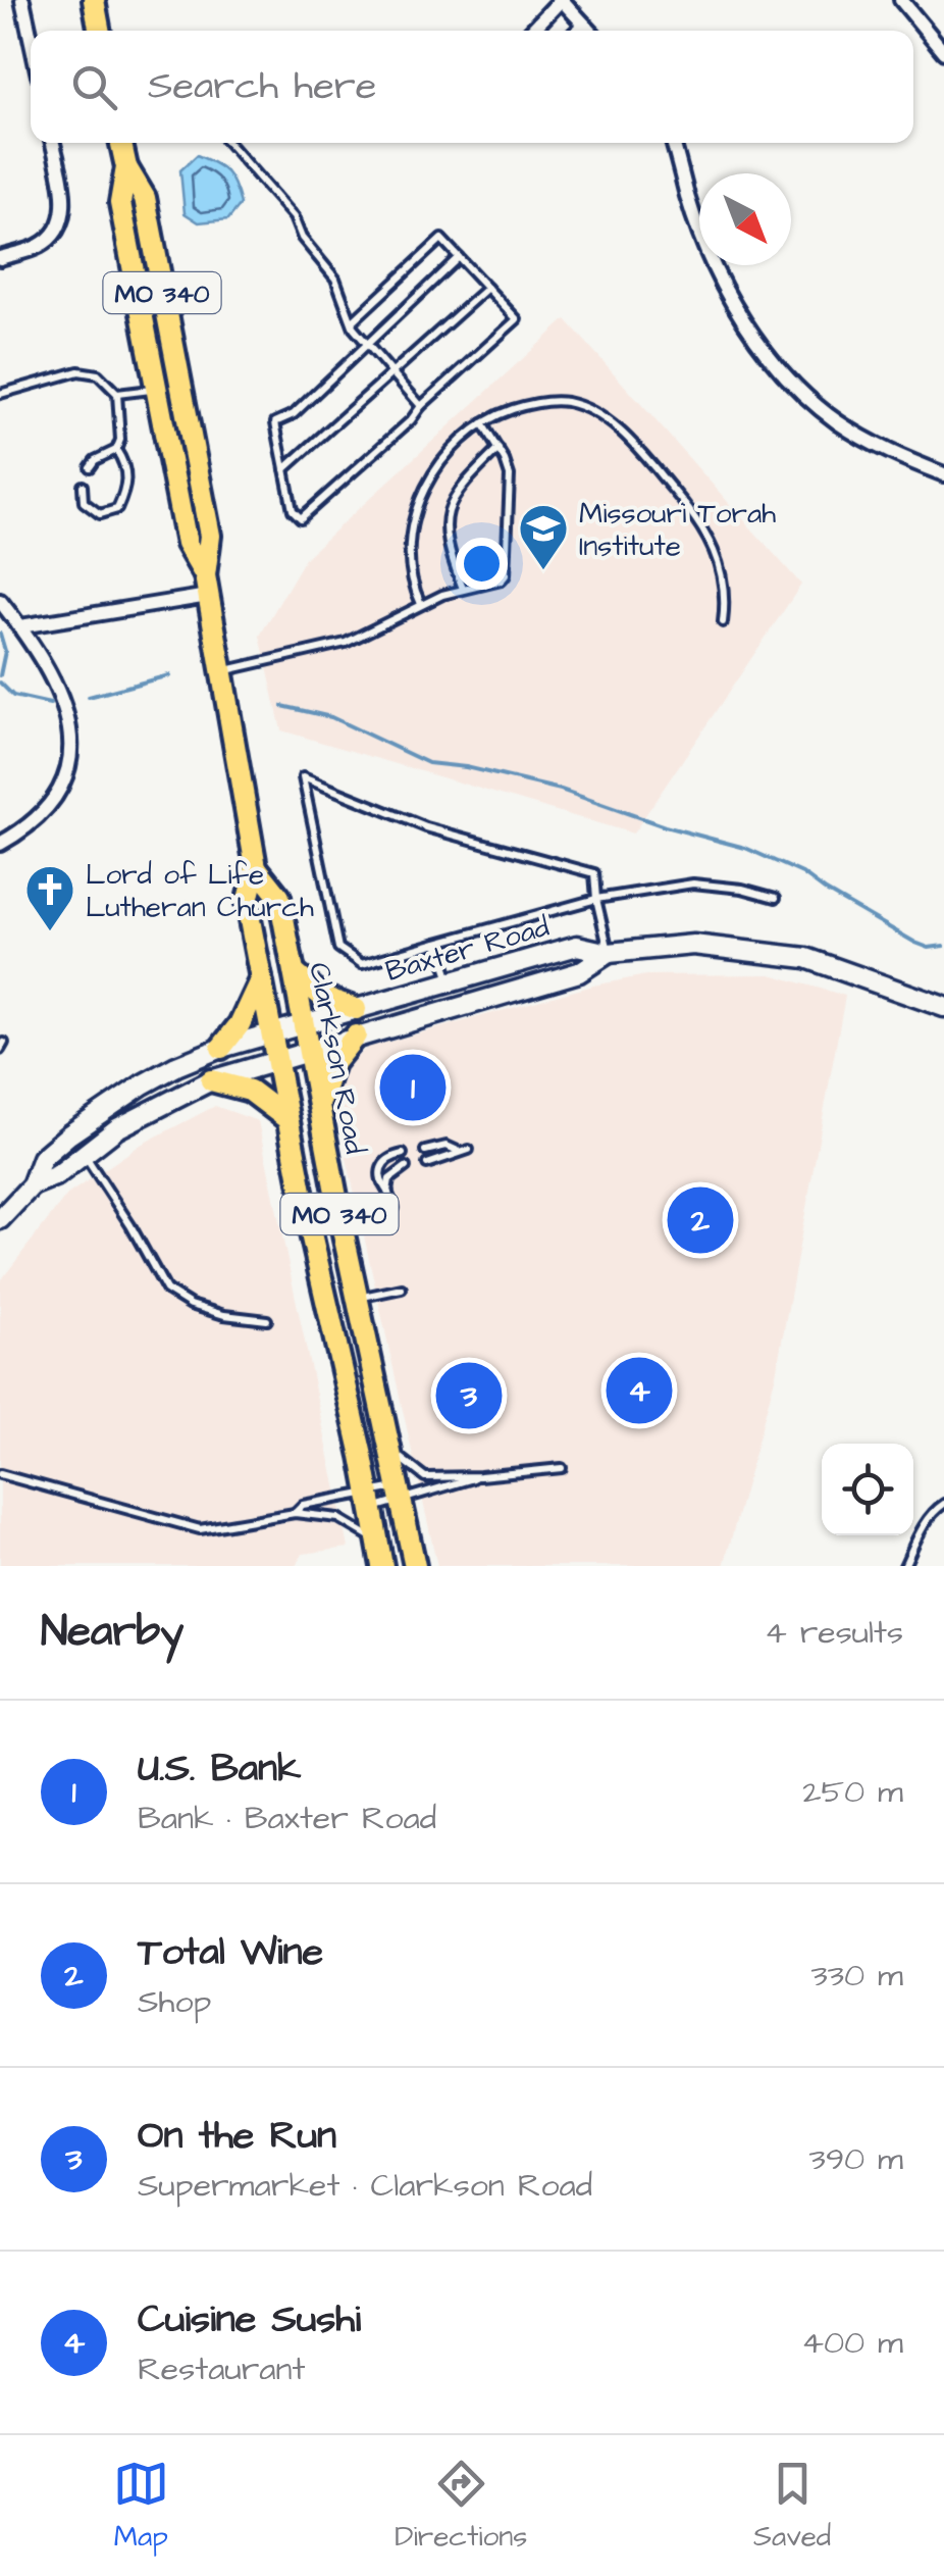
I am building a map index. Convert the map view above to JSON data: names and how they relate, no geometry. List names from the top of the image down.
{
  "streets": {
    "main road": ["MO 340", "Baxter Road", "Clarkson Road"]
  },
  "crossings": [
    ["Baxter Road", "Clarkson Road"]
  ],
  "places": {
    "school or university": ["Missouri Torah Institute"],
    "church": ["Lord of Life Lutheran Church"]
  },
  "north": "bottom right",
  "page": {
    "search": "Search here",
    "pins": [
      "1",
      "2",
      "4",
      "3"
    ],
    "heading": ["Nearby", "4 results"],
    "list": [
      {
        "mark": "1",
        "name": "U.S. Bank",
        "note": "Bank · Baxter Road",
        "value": "250 m"
      },
      {
        "mark": "2",
        "name": "Total Wine",
        "note": "Shop",
        "value": "330 m"
      },
      {
        "mark": "3",
        "name": "On the Run",
        "note": "Supermarket · Clarkson Road",
        "value": "390 m"
      },
      {
        "mark": "4",
        "name": "Cuisine Sushi",
        "note": "Restaurant",
        "value": "400 m"
      }
    ],
    "nav": ["Map", "Directions", "Saved"]
  }
}
